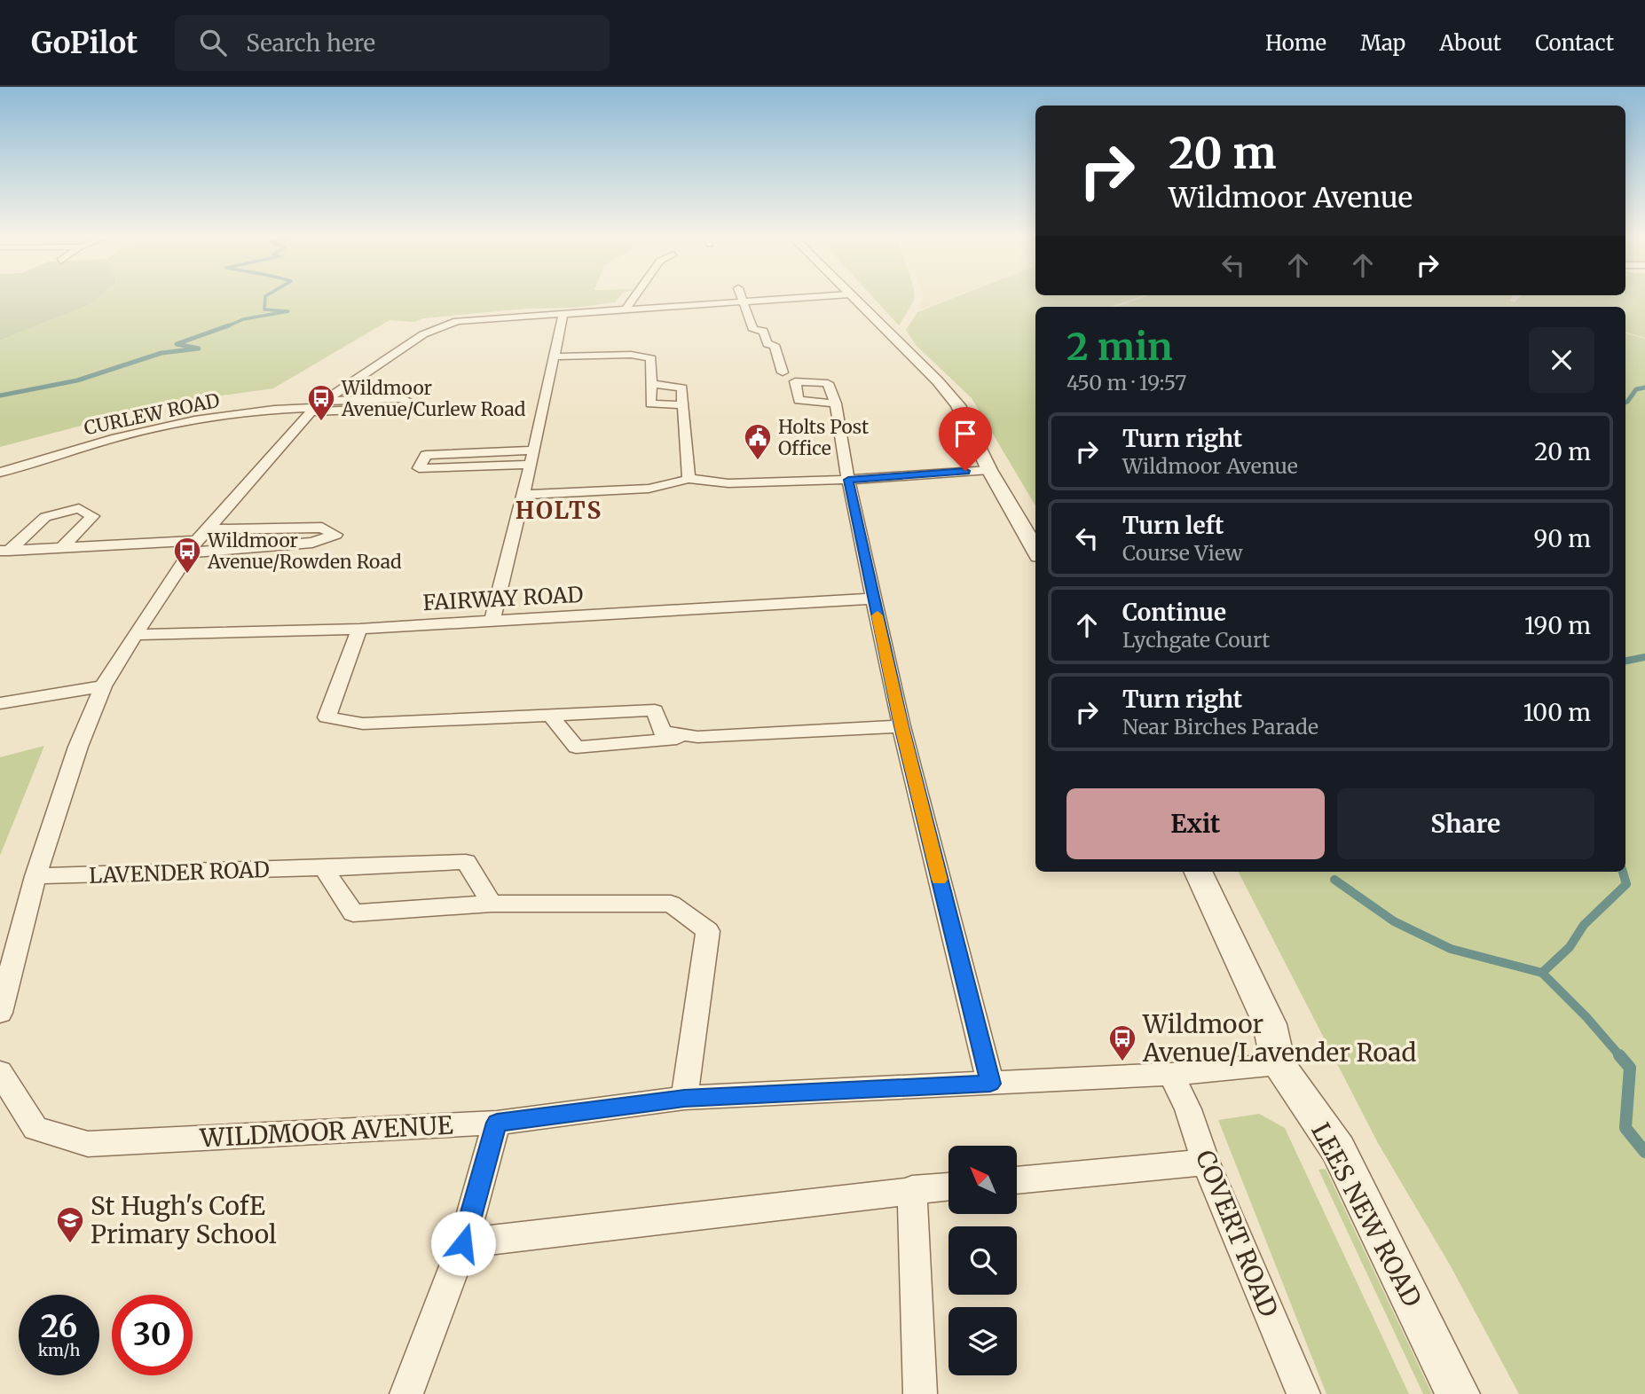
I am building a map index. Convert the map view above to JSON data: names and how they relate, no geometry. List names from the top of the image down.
{
  "streets": {
    "street": [
      "CURLEW ROAD",
      "FAIRWAY ROAD",
      "LAVENDER ROAD",
      "WILDMOOR AVENUE",
      "LEES NEW ROAD",
      "COVERT ROAD"
    ]
  },
  "crossings": [
    ["WILDMOOR AVENUE", "LEES NEW ROAD"],
    ["WILDMOOR AVENUE", "COVERT ROAD"]
  ],
  "districts": ["HOLTS"],
  "places": {
    "bus stop": ["Wildmoor Avenue/Curlew Road", "Wildmoor Avenue/Rowden Road", "Wildmoor Avenue/Lavender Road"],
    "public building": ["Holts Post Office"],
    "school or university": ["St Hugh's CofE Primary School"]
  },
  "north": "top left",
  "page": {
    "header": "GoPilot",
    "search": "Search here",
    "nav": [
      "Home",
      "Map",
      "About",
      "Contact"
    ],
    "turn": ["20 m", "Wildmoor Avenue"],
    "heading": ["2 min", "450 m · 19:57"],
    "list": [
      {
        "name": "Turn right",
        "note": "Wildmoor Avenue",
        "value": "20 m"
      },
      {
        "name": "Turn left",
        "note": "Course View",
        "value": "90 m"
      },
      {
        "name": "Continue",
        "note": "Lychgate Court",
        "value": "190 m"
      },
      {
        "name": "Turn right",
        "note": "Near Birches Parade",
        "value": "100 m"
      }
    ],
    "buttons": ["Exit", "Share"],
    "speed": "26 km/h",
    "limit": "30"
  }
}
